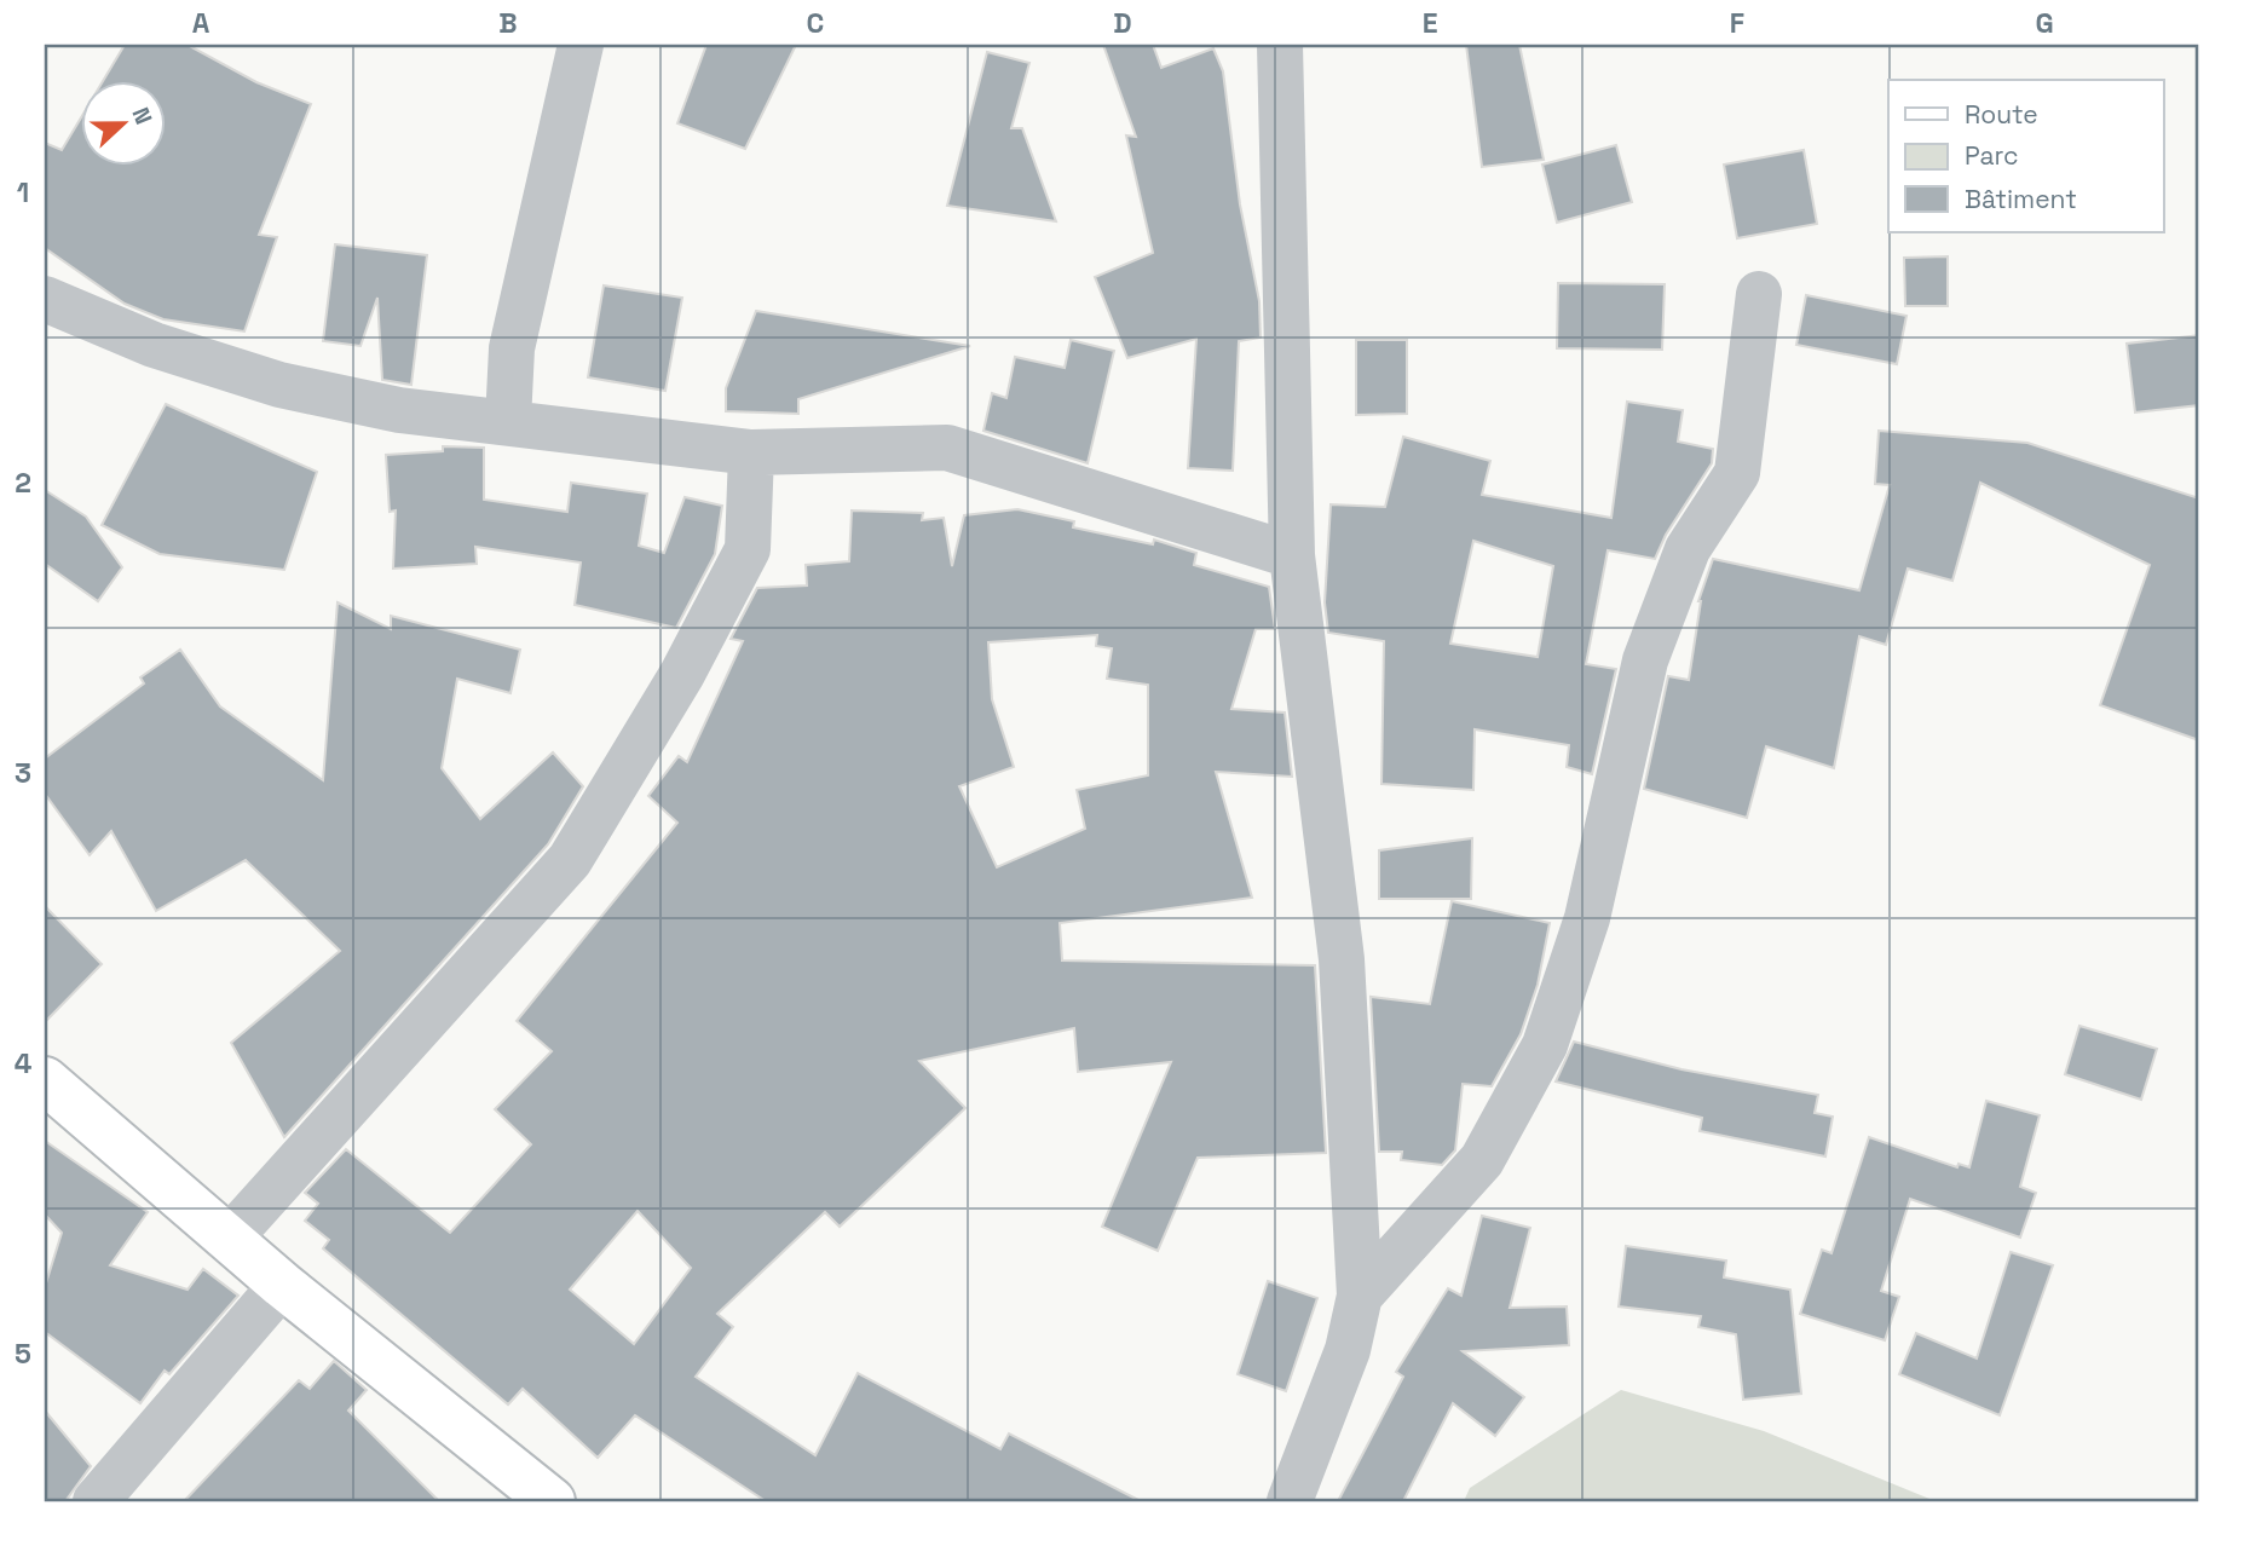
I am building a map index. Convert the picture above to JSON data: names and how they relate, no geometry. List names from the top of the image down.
{
  "legend": ["Route", "Parc", "Bâtiment"],
  "north": "right",
  "grid": {
    "columns": [
      "A",
      "B",
      "C",
      "D",
      "E",
      "F",
      "G"
    ],
    "rows": [
      "1",
      "2",
      "3",
      "4",
      "5"
    ]
  }
}
